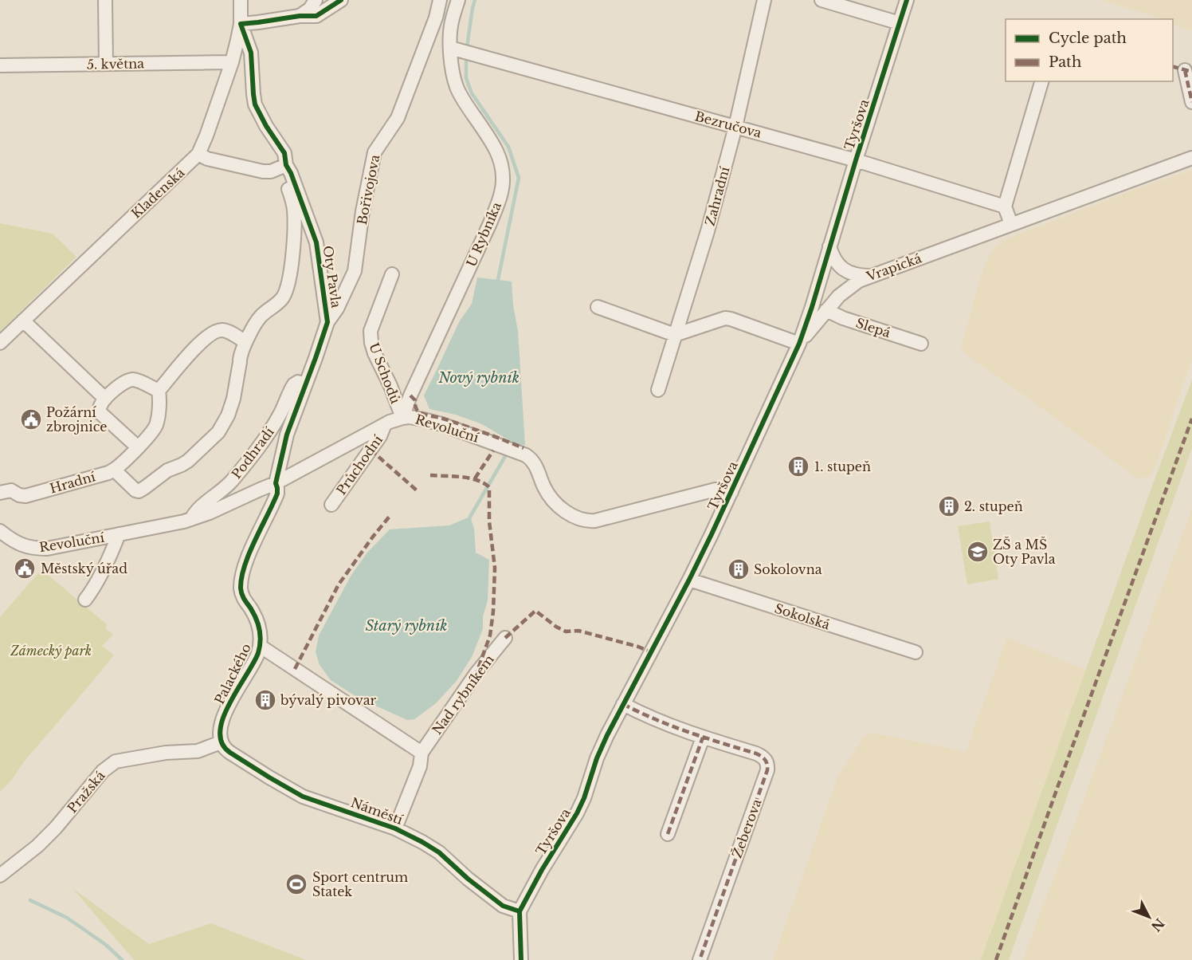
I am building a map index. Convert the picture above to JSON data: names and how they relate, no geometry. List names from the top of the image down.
{
  "streets": {
    "street": [
      "5. května",
      "Bezručova",
      "Tyršova",
      "Bořivojova",
      "Kladenská",
      "Zahradní",
      "U Rybníka",
      "Vrapická",
      "Oty Pavla",
      "Slepá",
      "U Schodů",
      "Revoluční",
      "Podhradí",
      "Průchodní",
      "Hradní",
      "Sokolská",
      "Palackého",
      "Nad rybníkem",
      "Pražská",
      "Náměstí",
      "Žeberova"
    ]
  },
  "crossings": [
    ["5. května", "Kladenská"],
    ["Bezručova", "Tyršova"],
    ["Bezručova", "Zahradní"],
    ["Bezručova", "U Rybníka"],
    ["Tyršova", "Vrapická"],
    ["Tyršova", "Revoluční"],
    ["Tyršova", "Sokolská"],
    ["Tyršova", "Náměstí"],
    ["Tyršova", "Žeberova"],
    ["Bořivojova", "Oty Pavla"],
    ["Kladenská", "Oty Pavla"],
    ["U Rybníka", "U Schodů"],
    ["U Rybníka", "Revoluční"],
    ["Vrapická", "Slepá"],
    ["Oty Pavla", "Revoluční"],
    ["Oty Pavla", "Podhradí"],
    ["Oty Pavla", "Palackého"],
    ["U Schodů", "Revoluční"],
    ["Revoluční", "Podhradí"],
    ["Revoluční", "Průchodní"],
    ["Revoluční", "Palackého"],
    ["Palackého", "Pražská"],
    ["Palackého", "Náměstí"],
    ["Pražská", "Náměstí"]
  ],
  "water": ["Nový rybník", "Starý rybník"],
  "parks": ["Zámecký park"],
  "places": {
    "public building": ["Požární zbrojnice", "Městský úřad"],
    "building": [
      "1. stupeň",
      "2. stupeň",
      "Sokolovna",
      "bývalý pivovar"
    ],
    "school or university": ["ZŠ a MŠ Oty Pavla"],
    "sports": ["Sport centrum Statek"]
  },
  "legend": ["Cycle path", "Path"],
  "north": "bottom right"
}
